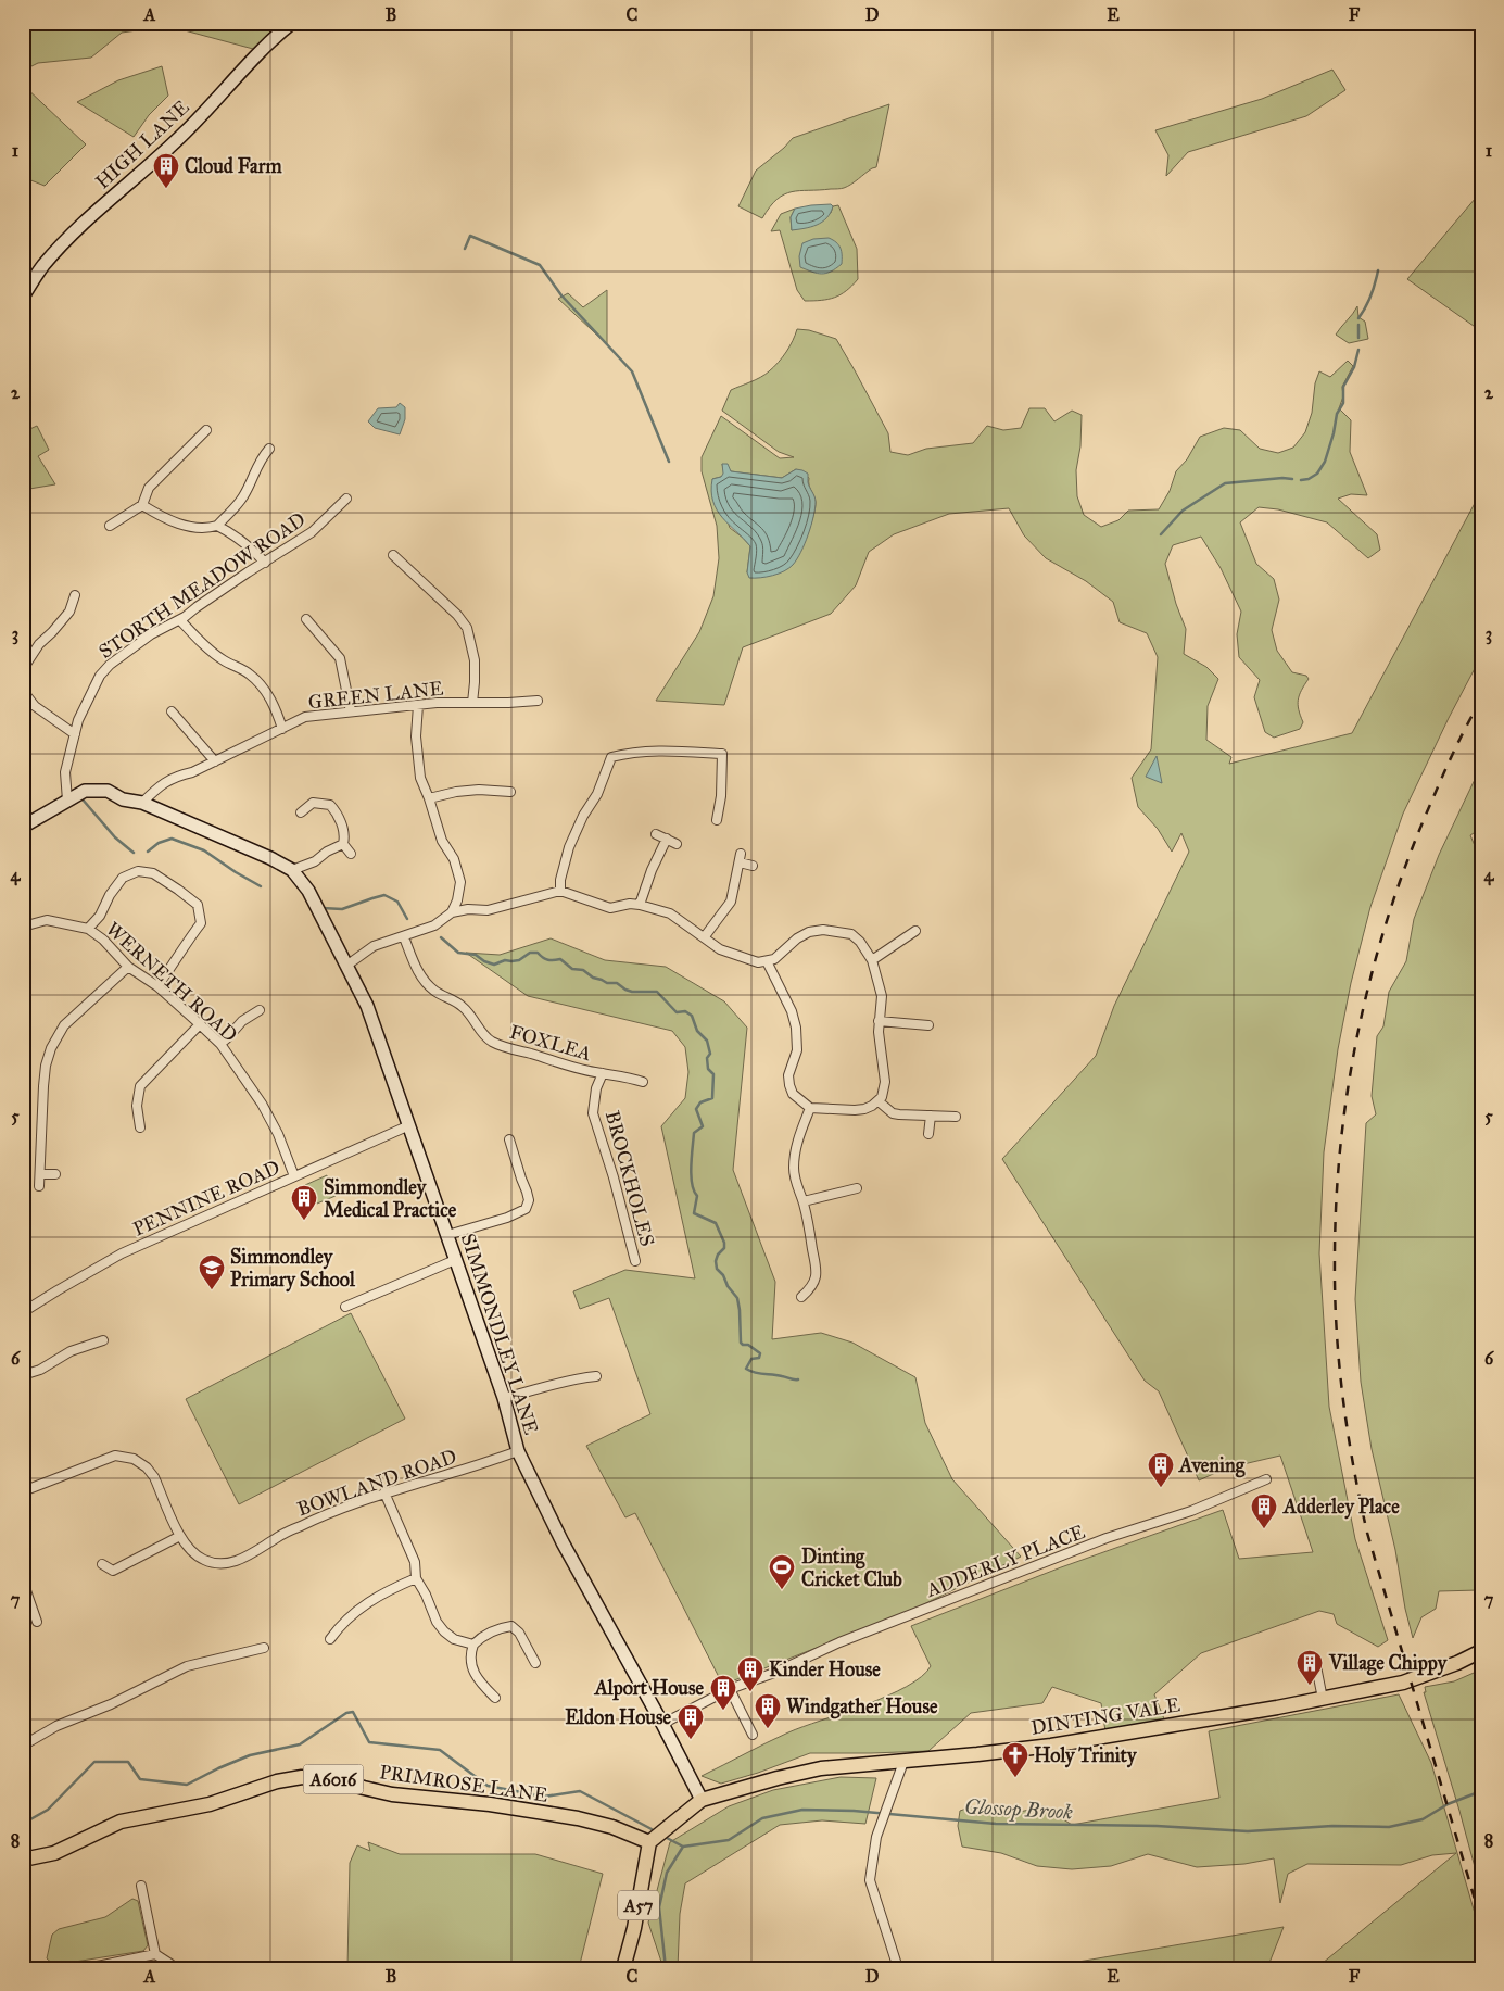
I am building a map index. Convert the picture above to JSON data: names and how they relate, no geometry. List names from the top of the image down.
{
  "streets": {
    "main road": [
      "DINTING VALE",
      "A6016",
      "PRIMROSE LANE",
      "A57"
    ],
    "street": [
      "HIGH LANE",
      "STORTH MEADOW ROAD",
      "GREEN LANE",
      "WERNETH ROAD",
      "FOXLEA",
      "BROCKHOLES",
      "PENNINE ROAD",
      "SIMMONDLEY LANE",
      "BOWLAND ROAD",
      "ADDERLY PLACE"
    ]
  },
  "crossings": [
    ["STORTH MEADOW ROAD", "SIMMONDLEY LANE"],
    ["GREEN LANE", "SIMMONDLEY LANE"],
    ["WERNETH ROAD", "PENNINE ROAD"],
    ["FOXLEA", "BROCKHOLES"],
    ["PENNINE ROAD", "SIMMONDLEY LANE"],
    ["SIMMONDLEY LANE", "BOWLAND ROAD"],
    ["SIMMONDLEY LANE", "ADDERLY PLACE"],
    ["SIMMONDLEY LANE", "DINTING VALE"],
    ["DINTING VALE", "PRIMROSE LANE"],
    ["DINTING VALE", "A57"],
    ["PRIMROSE LANE", "A57"]
  ],
  "water": ["Glossop Brook"],
  "places": {
    "building": [
      "Cloud Farm",
      "Simmondley Medical Practice",
      "Avening",
      "Adderley Place",
      "Village Chippy",
      "Kinder House",
      "Alport House",
      "Windgather House",
      "Eldon House"
    ],
    "school or university": ["Simmondley Primary School"],
    "sports": ["Dinting Cricket Club"],
    "church": ["Holy Trinity"]
  },
  "grid": {
    "columns": [
      "A",
      "B",
      "C",
      "D",
      "E",
      "F"
    ],
    "rows": [
      "1",
      "2",
      "3",
      "4",
      "5",
      "6",
      "7",
      "8"
    ]
  }
}
